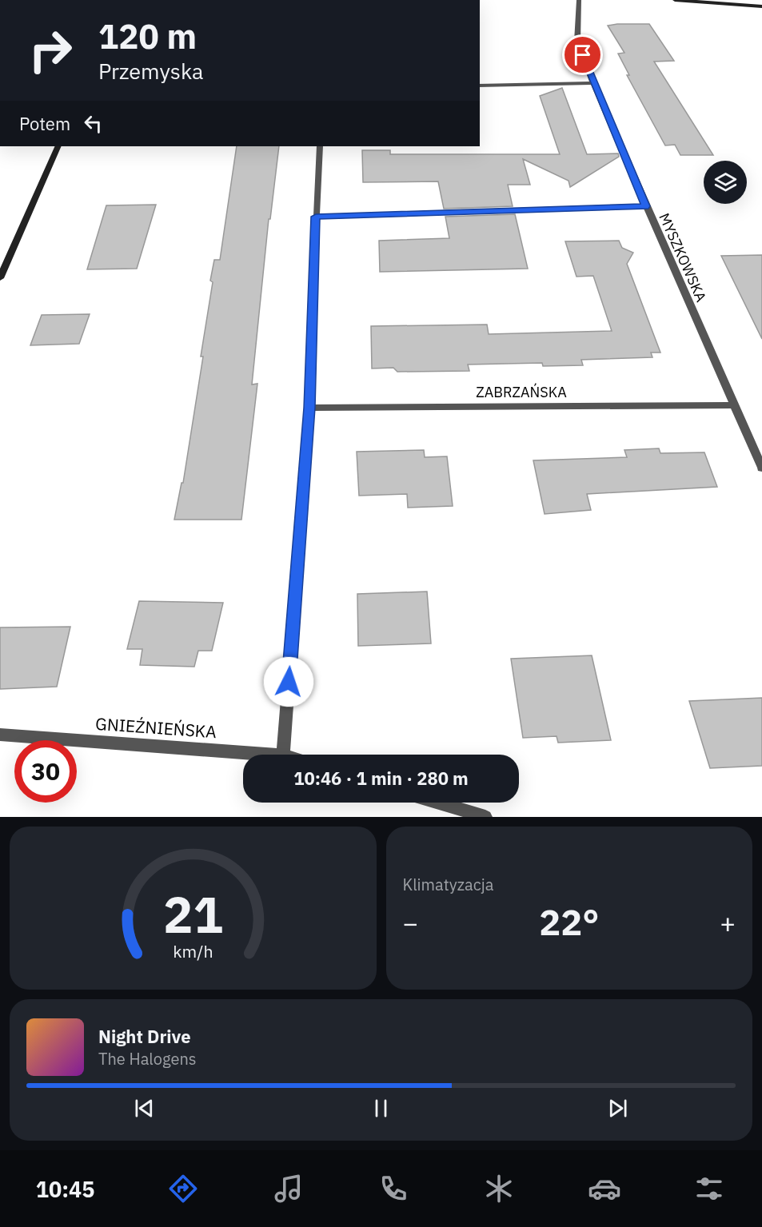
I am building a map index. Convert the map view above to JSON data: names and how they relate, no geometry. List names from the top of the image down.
{
  "streets": {
    "street": ["MYSZKOWSKA", "ZABRZAŃSKA", "GNIEŹNIEŃSKA"]
  },
  "crossings": [
    ["MYSZKOWSKA", "ZABRZAŃSKA"]
  ],
  "page": {
    "turn": ["120 m", "Przemyska"],
    "then": "Potem",
    "limit": "30",
    "trip": "10:46 · 1 min · 280 m",
    "tile": "Klimatyzacja",
    "heat": ["−", "22°", "+"],
    "song": ["Night Drive", "The Halogens"],
    "tabs": "10:45",
    "gauge": ["21", "km/h"]
  }
}
